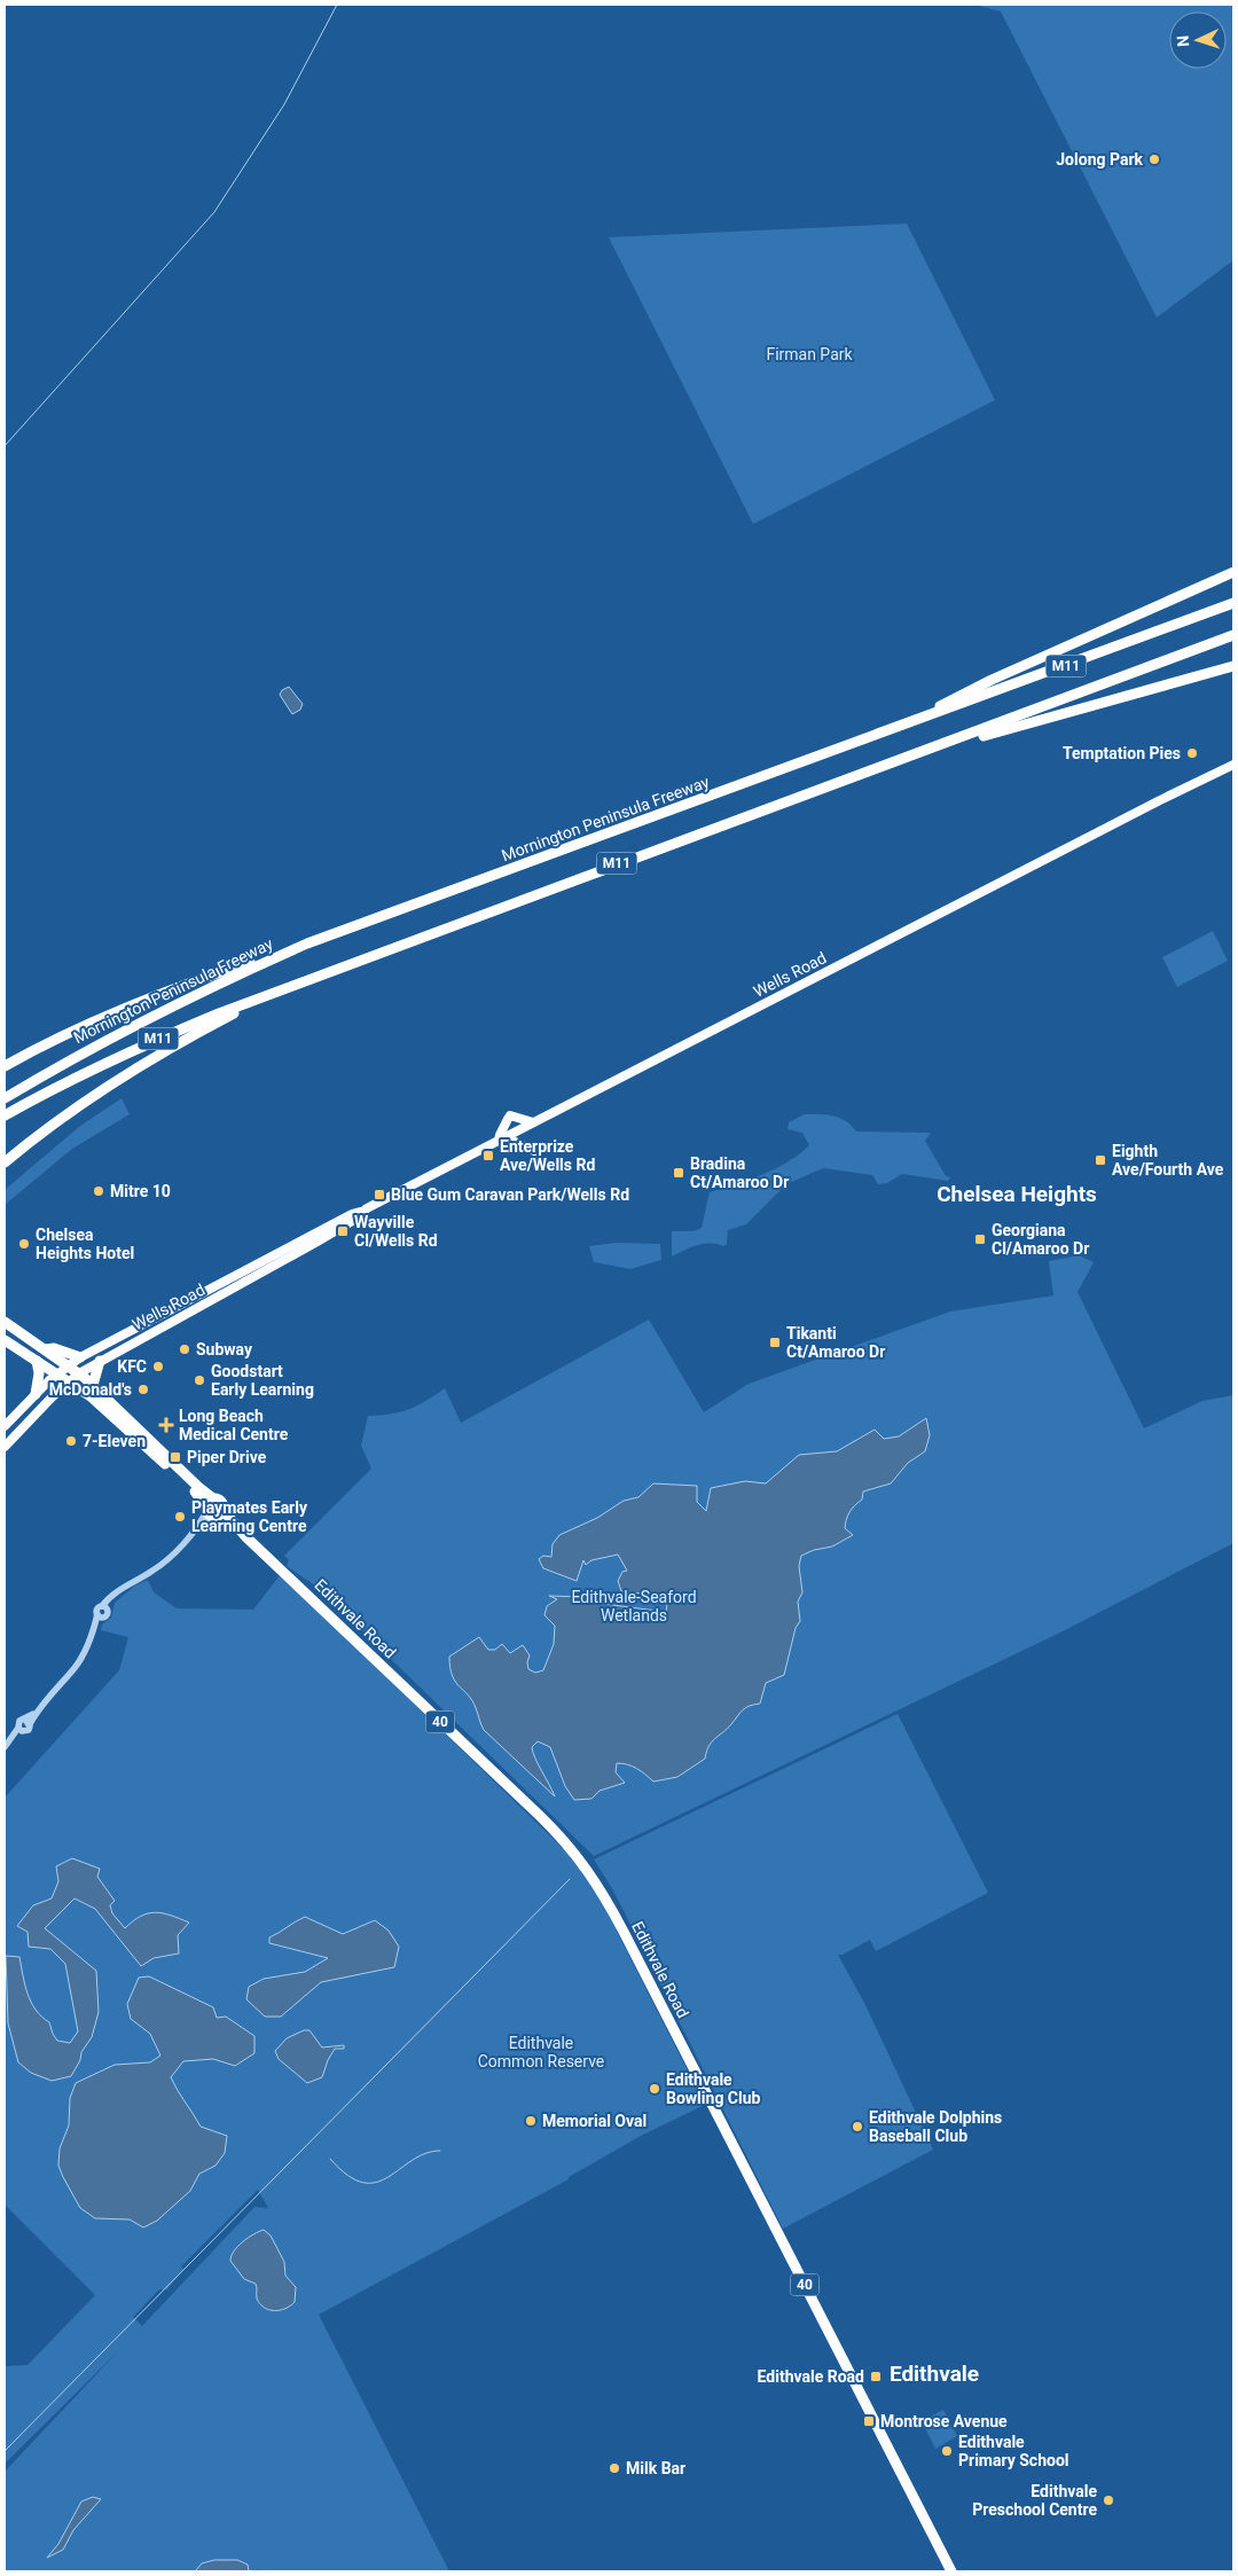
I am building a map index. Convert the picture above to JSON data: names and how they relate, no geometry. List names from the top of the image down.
{
  "streets": {
    "highway": [
      "M11",
      "Mornington Peninsula Freeway",
      "Edithvale Road",
      "40"
    ],
    "main road": ["Wells Road"]
  },
  "crossings": [
    ["Wells Road", "Edithvale Road"],
    ["Wells Road", "40"],
    ["Edithvale Road", "40"]
  ],
  "districts": ["Chelsea Heights", "Edithvale"],
  "parks": ["Firman Park", "Edithvale-Seaford Wetlands", "Edithvale Common Reserve"],
  "places": {
    "other": [
      "Jolong Park",
      "Temptation Pies",
      "Mitre 10",
      "Chelsea Heights Hotel",
      "Subway",
      "KFC",
      "Goodstart Early Learning",
      "McDonald's",
      "7-Eleven",
      "Playmates Early Learning Centre",
      "Edithvale Bowling Club",
      "Memorial Oval",
      "Edithvale Dolphins Baseball Club",
      "Edithvale Primary School",
      "Milk Bar",
      "Edithvale Preschool Centre"
    ],
    "transit": [
      "Enterprize Ave/Wells Rd",
      "Eighth Ave/Fourth Ave",
      "Bradina Ct/Amaroo Dr",
      "Blue Gum Caravan Park/Wells Rd",
      "Wayville Cl/Wells Rd",
      "Georgiana Cl/Amaroo Dr",
      "Tikanti Ct/Amaroo Dr",
      "Piper Drive",
      "Edithvale Road",
      "Montrose Avenue"
    ],
    "health": ["Long Beach Medical Centre"]
  },
  "north": "left"
}
